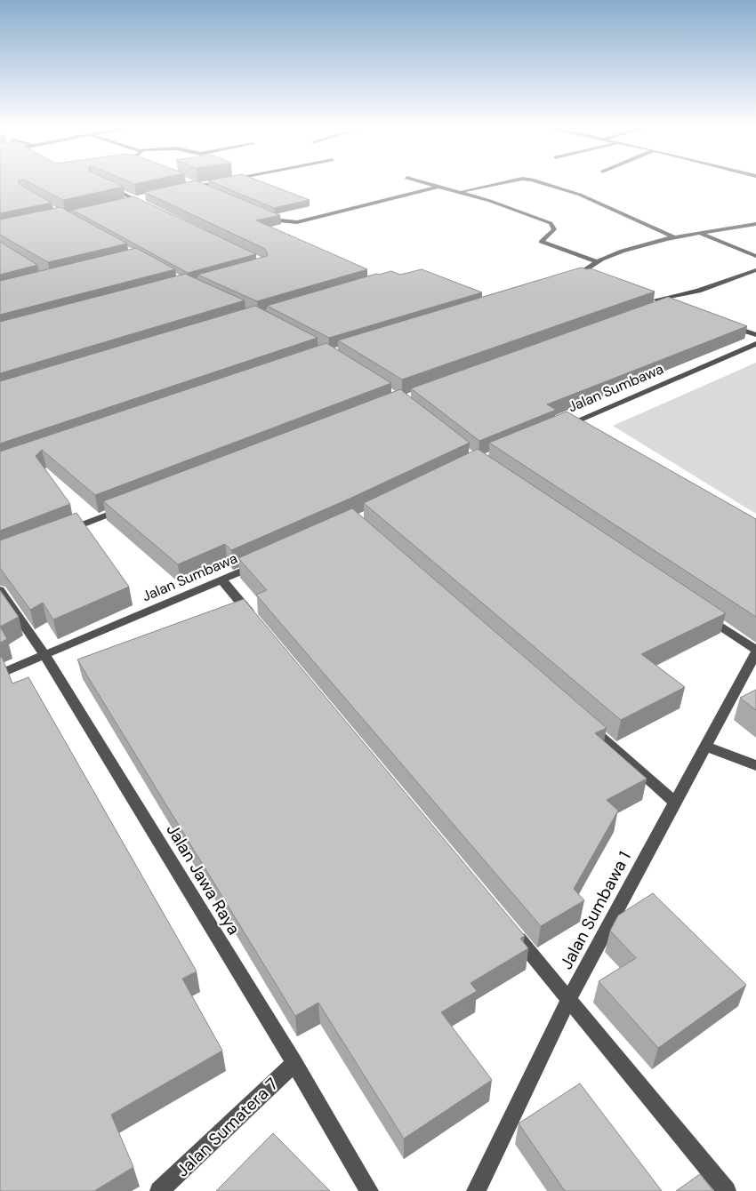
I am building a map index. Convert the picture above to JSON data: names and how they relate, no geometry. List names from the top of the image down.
{
  "streets": {
    "street": [
      "Jalan Sumbawa",
      "Jalan Jawa Raya",
      "Jalan Sumbawa 1",
      "Jalan Sumatera 7"
    ]
  },
  "crossings": [
    ["Jalan Sumbawa", "Jalan Jawa Raya"],
    ["Jalan Jawa Raya", "Jalan Sumatera 7"]
  ]
}
